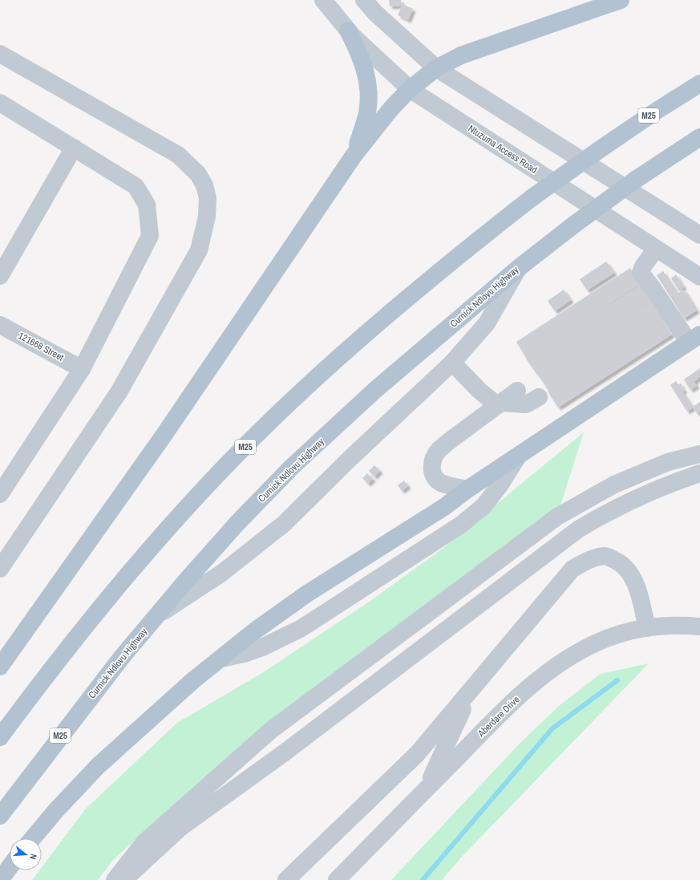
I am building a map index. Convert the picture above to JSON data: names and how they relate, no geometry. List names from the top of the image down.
{
  "streets": {
    "main road": ["M25", "Curnick Ndlovu Highway"],
    "street": ["Ntuzuma Access Road", "121668 Street", "Aberdare Drive"]
  },
  "north": "right"
}
